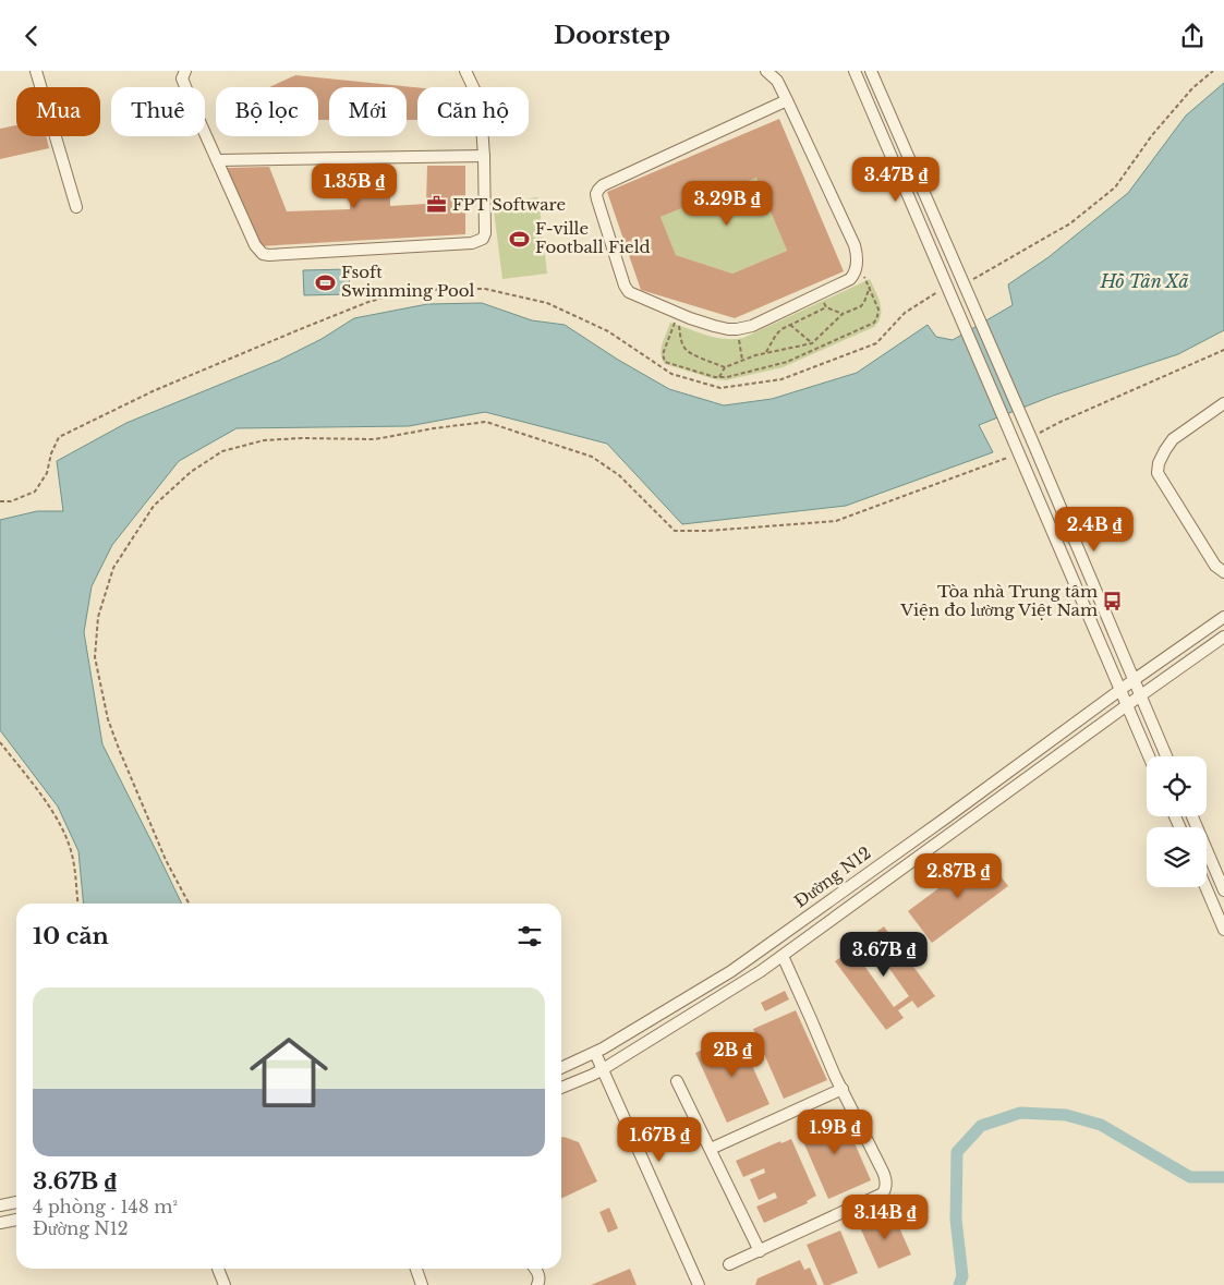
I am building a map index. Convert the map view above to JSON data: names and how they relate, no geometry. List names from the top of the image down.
{
  "streets": {
    "street": ["Đường N12"]
  },
  "water": ["Hồ Tân Xã"],
  "places": {
    "office": ["FPT Software"],
    "sports": ["F-ville Football Field", "Fsoft Swimming Pool"],
    "bus stop": ["Tòa nhà Trung tâm Viện đo lường Việt Nam"]
  },
  "page": {
    "header": "Doorstep",
    "chip": [
      "Mua",
      "Thuê",
      "Bộ lọc",
      "Mới",
      "Căn hộ"
    ],
    "price": [
      "3.47B ₫",
      "1.35B ₫",
      "3.29B ₫",
      "2.4B ₫",
      "2.87B ₫",
      "3.67B ₫",
      "2B ₫",
      "1.9B ₫",
      "1.67B ₫",
      "3.14B ₫"
    ],
    "heading": "10 căn",
    "list": [
      {
        "name": "3.67B ₫",
        "note": "4 phòng · 148 m² · Đường N12"
      }
    ]
  }
}
